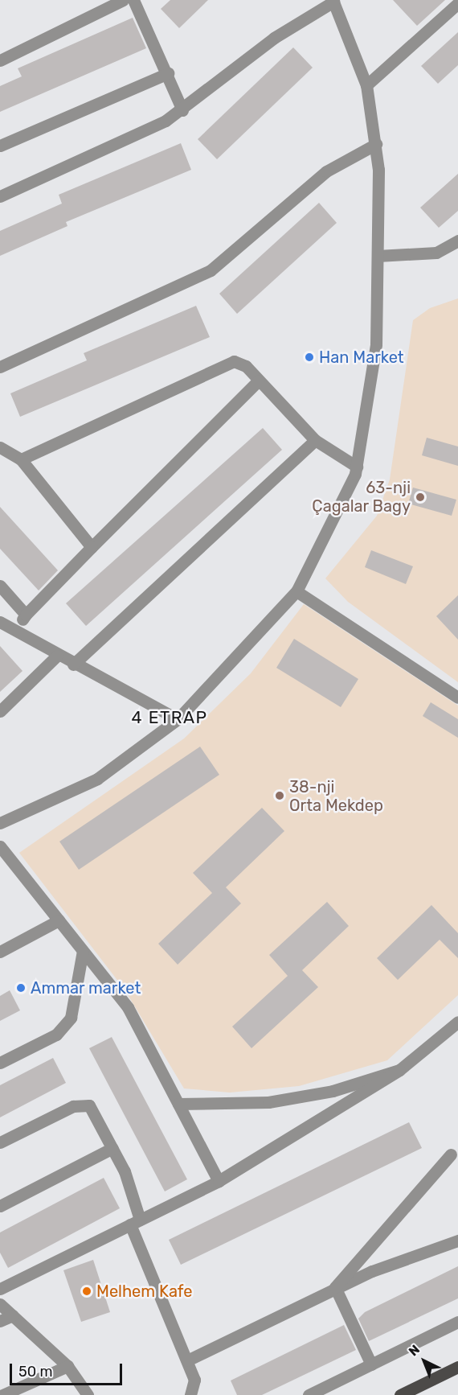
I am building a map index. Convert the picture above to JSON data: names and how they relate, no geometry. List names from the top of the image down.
{
  "districts": ["4 ETRAP"],
  "places": [
    "Han Market",
    "63-nji Çagalar Bagy",
    "38-nji Orta Mekdep",
    "Ammar market",
    "Melhem Kafe"
  ],
  "scale_bar": "50 m",
  "north": "top left"
}
